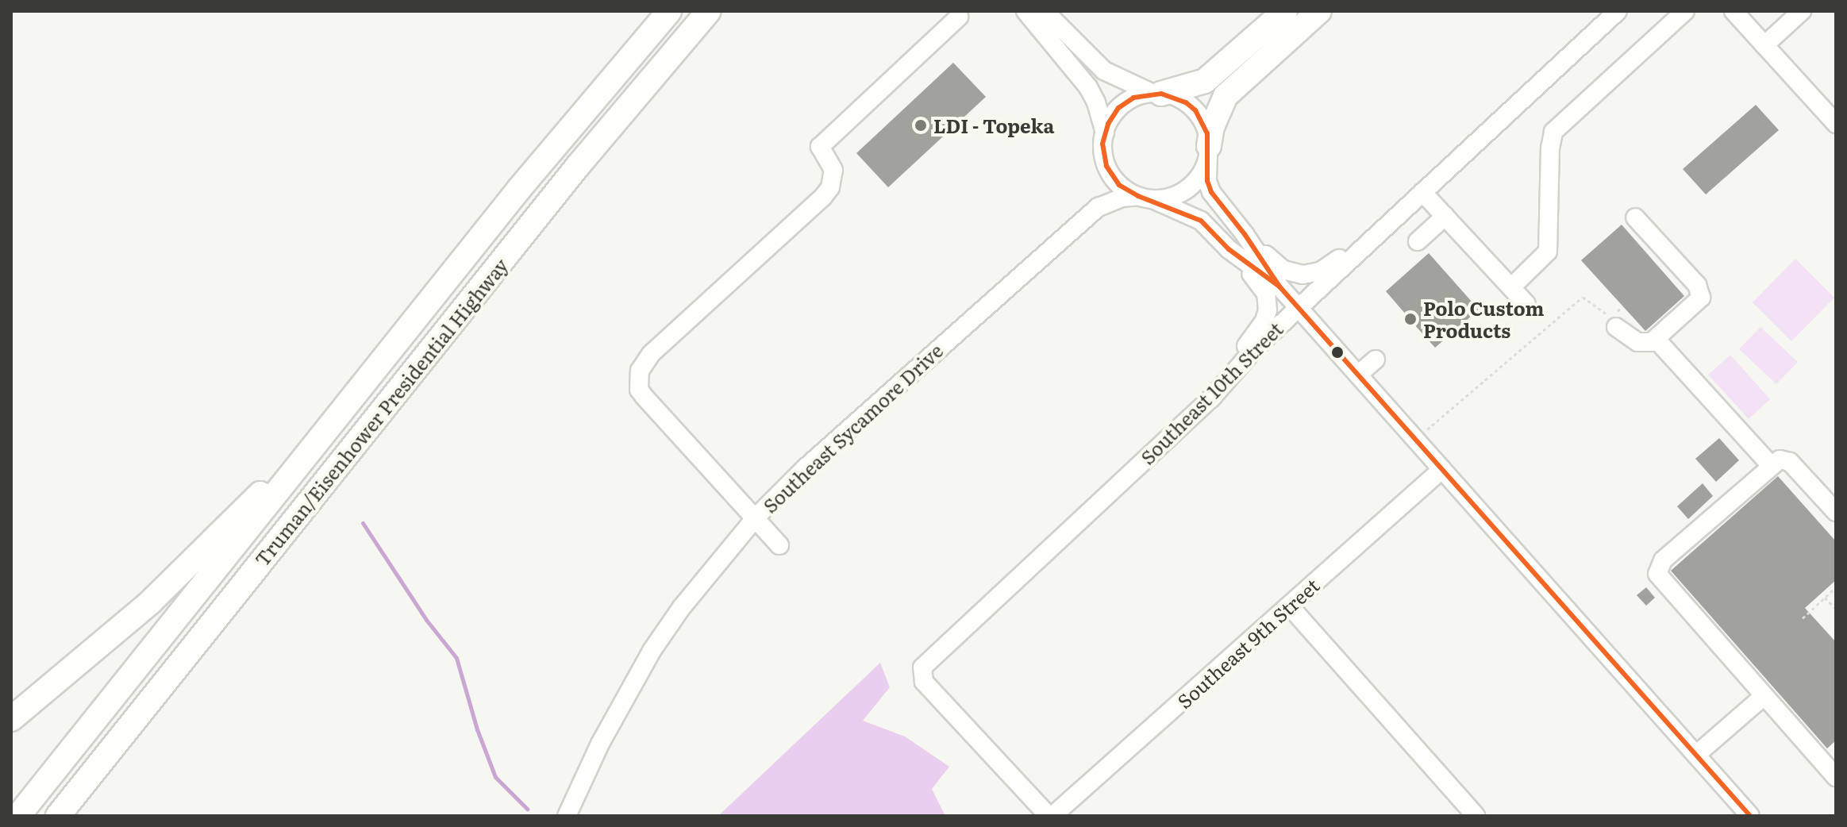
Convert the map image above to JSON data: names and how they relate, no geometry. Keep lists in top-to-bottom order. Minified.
{"streets":{"highway":["Truman/Eisenhower Presidential Highway"],"street":["Southeast 10th Street","Southeast Sycamore Drive","Southeast 9th Street"]},"crossings":[["Southeast 10th Street","Southeast 9th Street"]],"places":["LDI - Topeka","Polo Custom Products"]}
